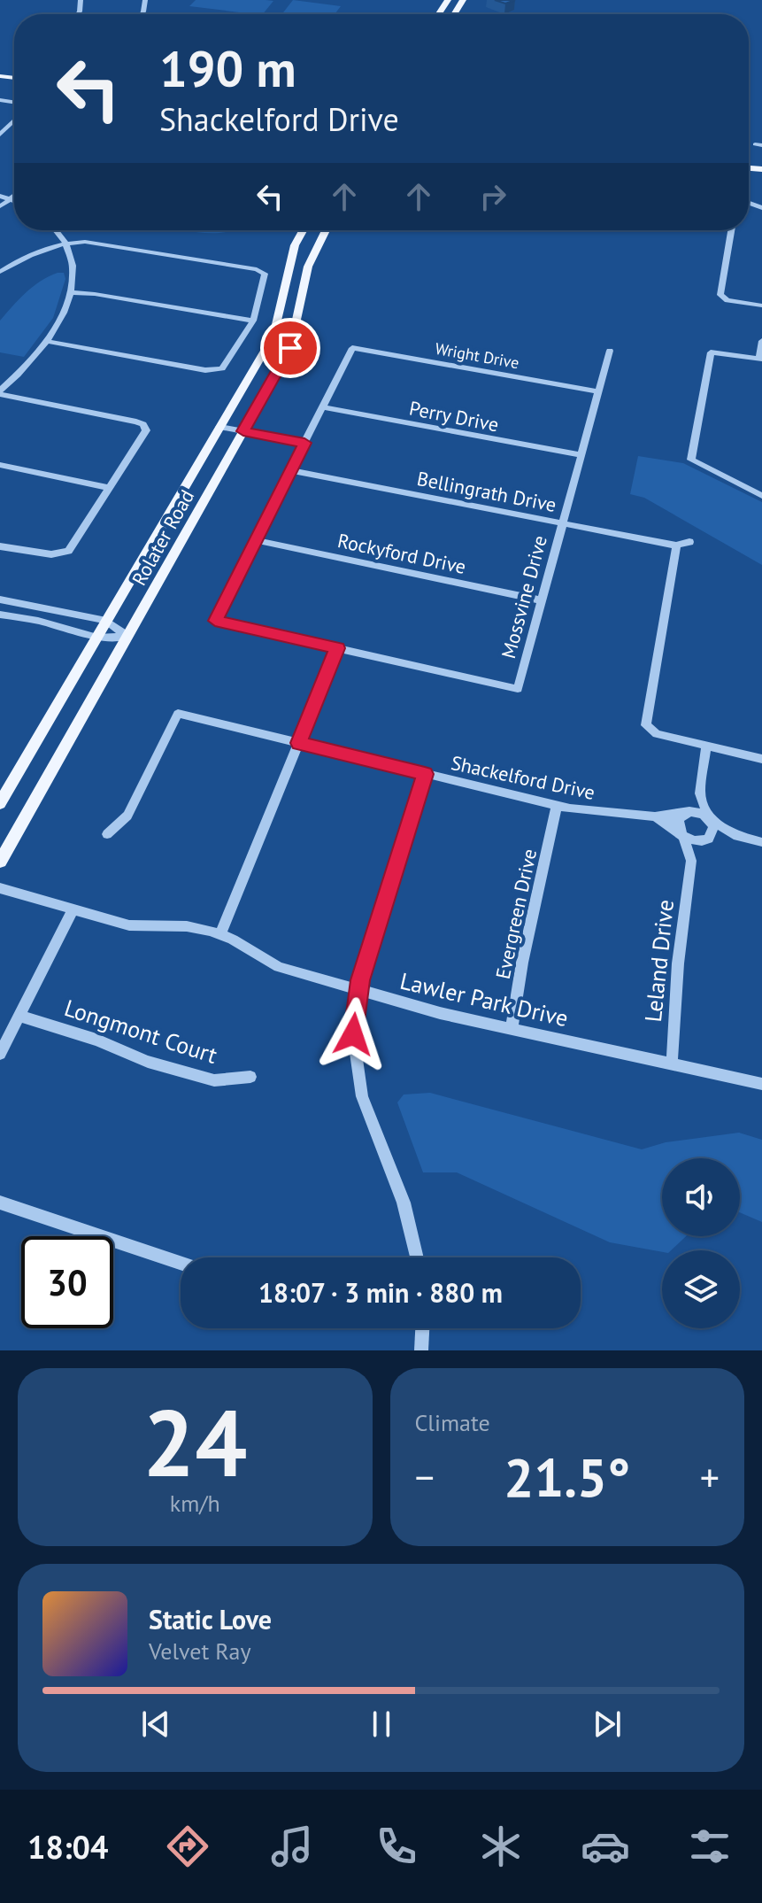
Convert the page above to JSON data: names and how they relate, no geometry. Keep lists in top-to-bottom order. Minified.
{"streets":{"main road":["Rolater Road"],"street":["Wright Drive","Perry Drive","Bellingrath Drive","Rockyford Drive","Mossvine Drive","Shackelford Drive","Evergreen Drive","Leland Drive","Lawler Park Drive","Longmont Court"]},"crossings":[["Wright Drive","Perry Drive"],["Wright Drive","Mossvine Drive"],["Perry Drive","Mossvine Drive"],["Bellingrath Drive","Mossvine Drive"],["Rockyford Drive","Mossvine Drive"],["Shackelford Drive","Evergreen Drive"],["Shackelford Drive","Leland Drive"],["Evergreen Drive","Lawler Park Drive"],["Leland Drive","Lawler Park Drive"]],"page":{"turn":["190 m","Shackelford Drive"],"limit":"30","trip":"18:07 · 3 min · 880 m","tile":[["24","km/h"],"Climate"],"heat":["−","21.5°","+"],"song":["Static Love","Velvet Ray"],"tabs":"18:04"}}
